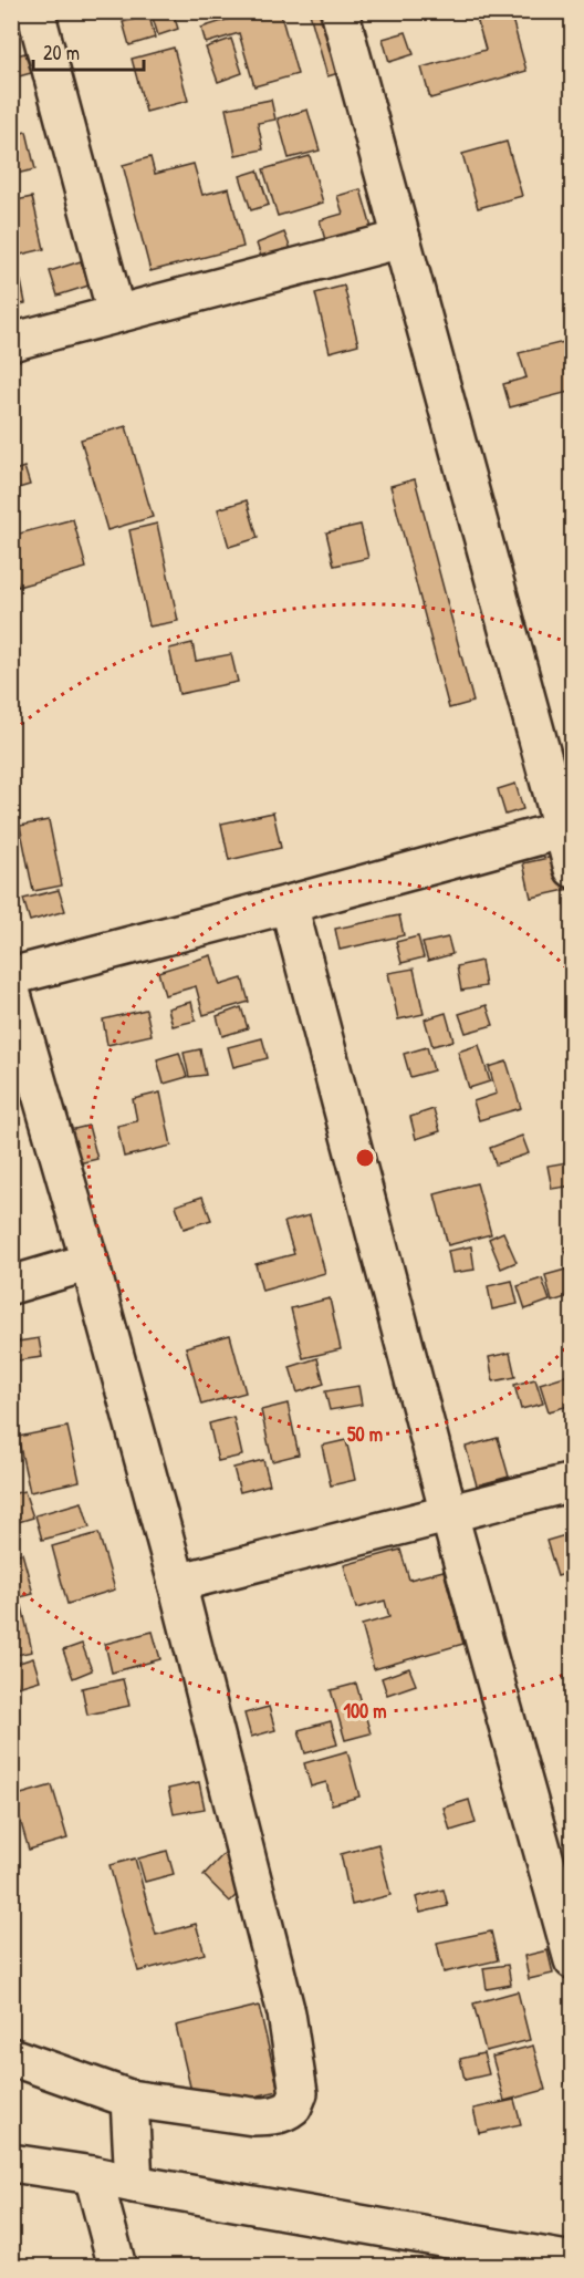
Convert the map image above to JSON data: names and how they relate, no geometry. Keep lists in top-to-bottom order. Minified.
{"scale_bar":"20 m","rings":["50 m","100 m"]}
